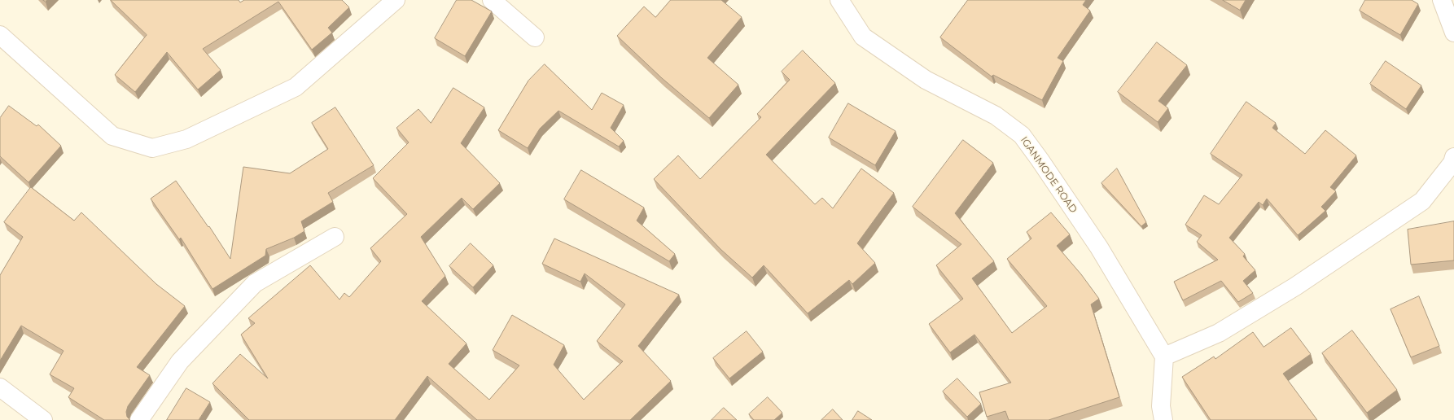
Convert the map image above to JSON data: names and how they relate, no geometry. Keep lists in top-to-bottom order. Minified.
{"streets":{"street":["IGANMODE ROAD"]}}
